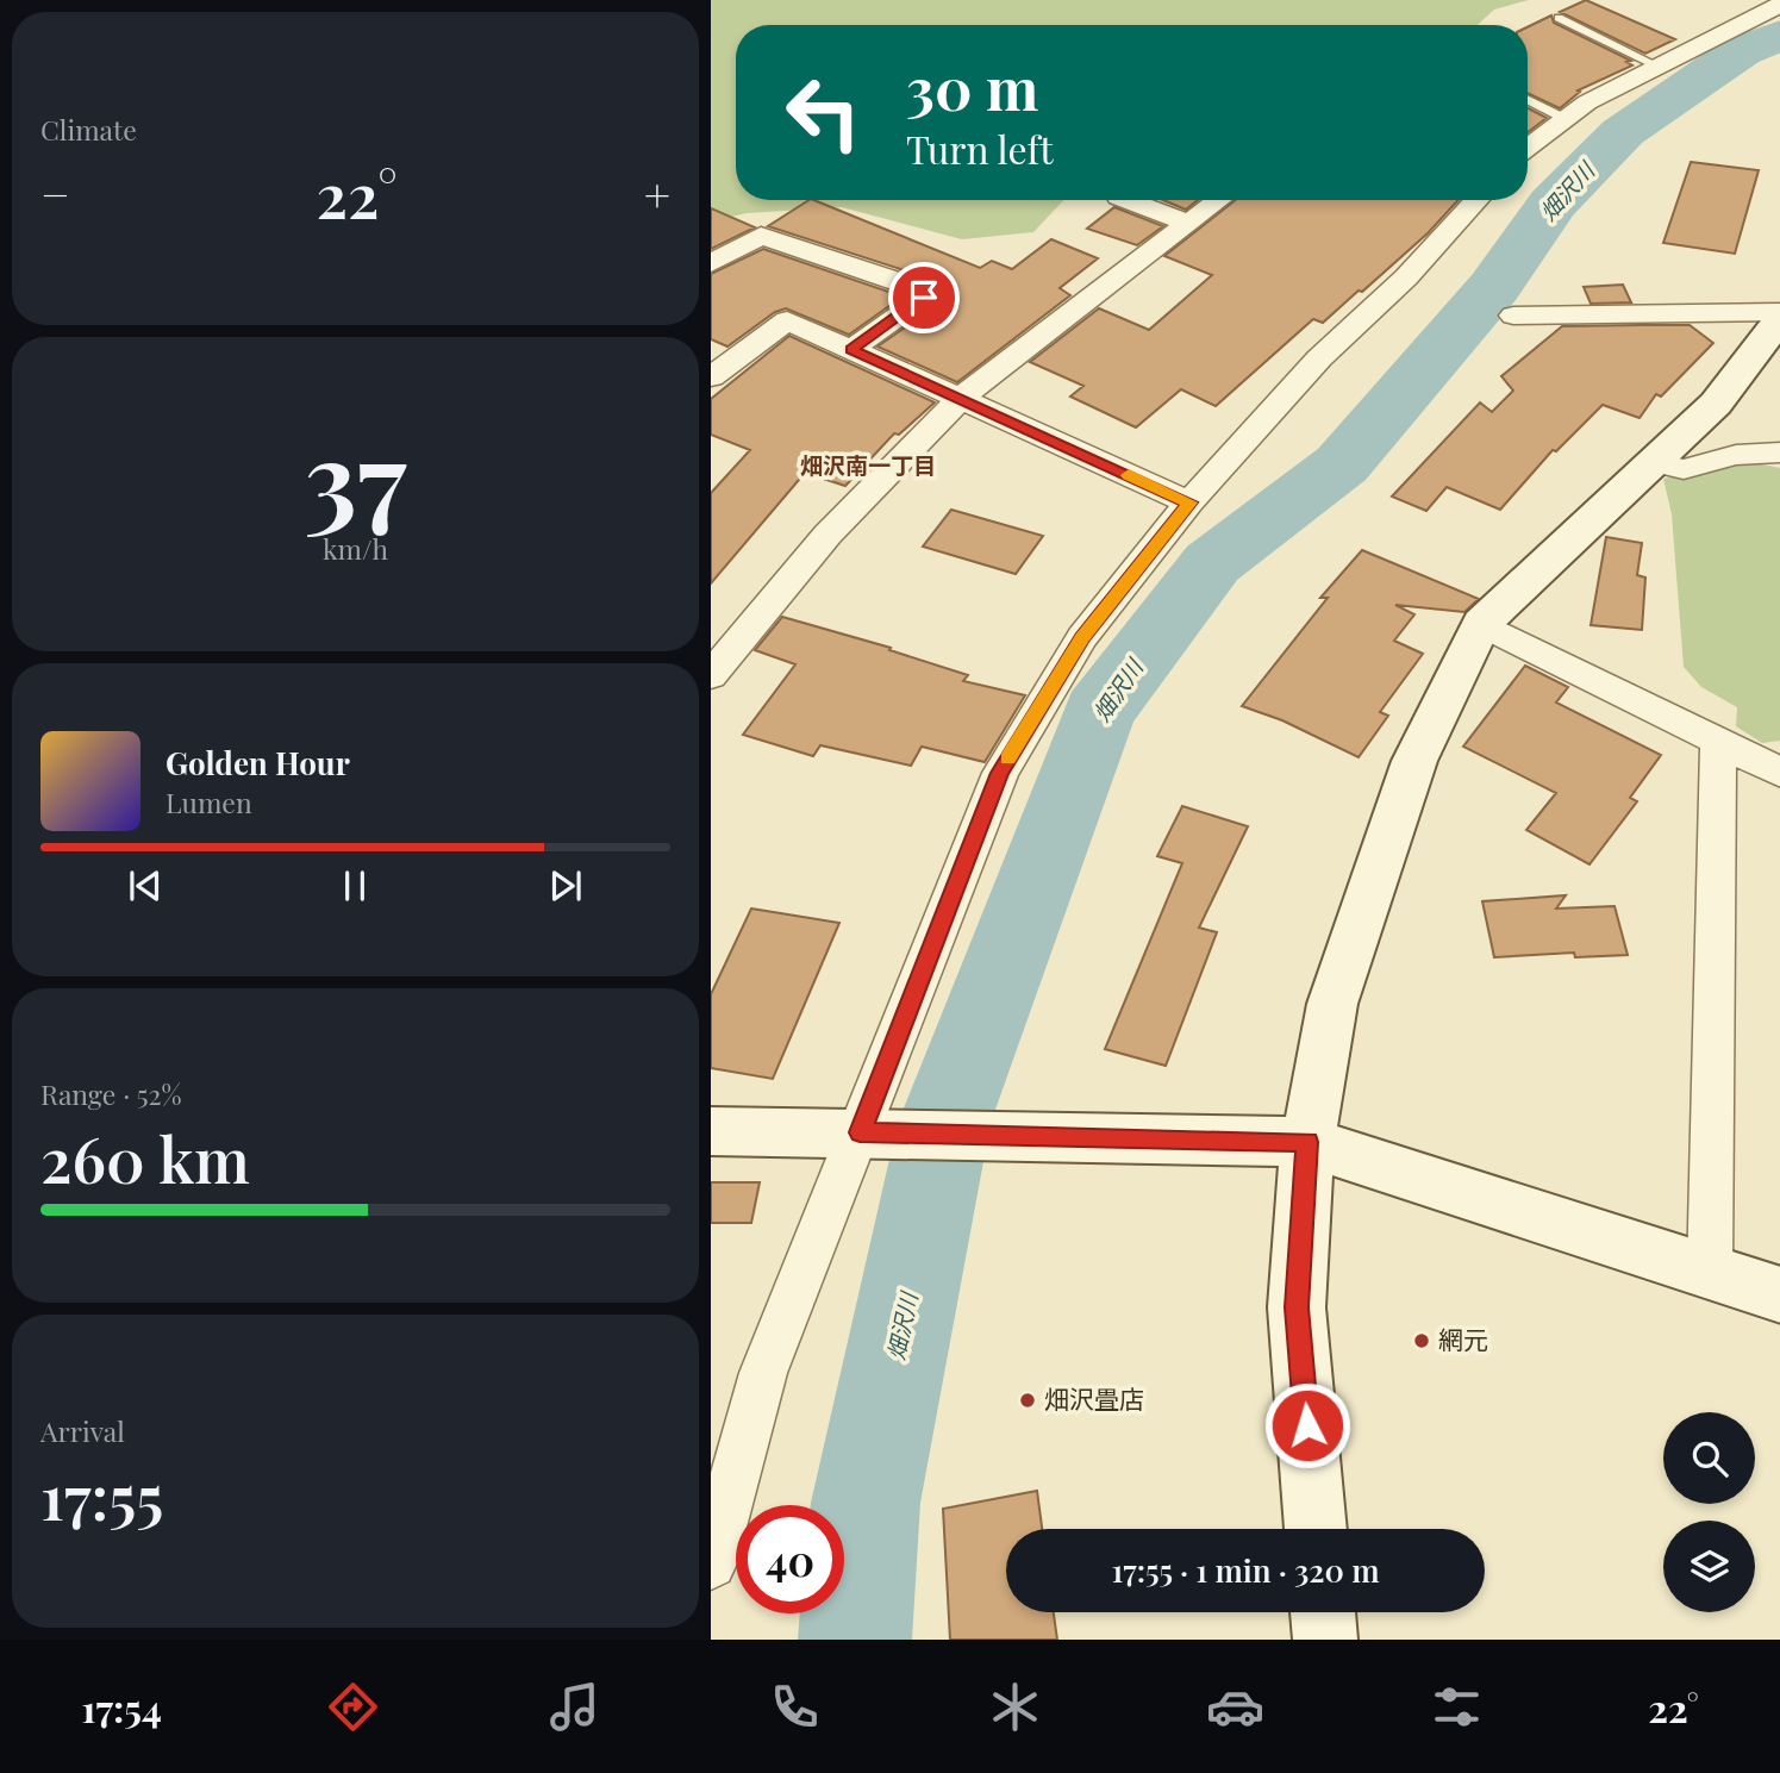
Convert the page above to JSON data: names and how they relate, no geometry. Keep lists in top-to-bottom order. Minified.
{"districts":["畑沢南一丁目"],"water":["畑沢川"],"places":["網元","畑沢畳店"],"page":{"tile":["Climate",["37","km/h"],["Range · 52%","260 km"],["Arrival","17:55"]],"turn":["30 m","Turn left"],"heat":["−","22°","+"],"song":["Golden Hour","Lumen"],"limit":"40","trip":"17:55 · 1 min · 320 m","tabs":["17:54","22°"]}}
